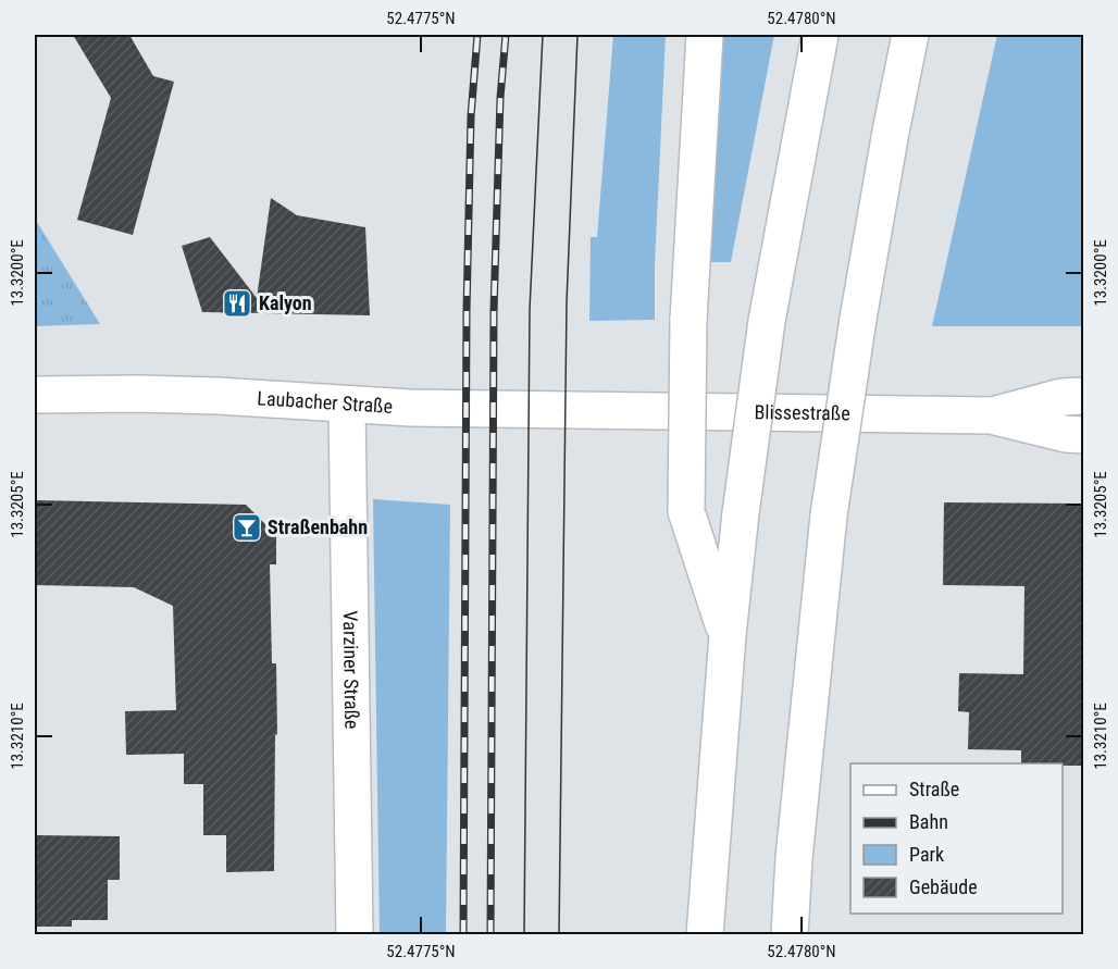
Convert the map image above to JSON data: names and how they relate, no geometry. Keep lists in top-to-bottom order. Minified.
{"streets":{"main road":["Laubacher Straße","Blissestraße","Varziner Straße"]},"crossings":[["Laubacher Straße","Blissestraße"],["Laubacher Straße","Varziner Straße"]],"places":{"restaurant":["Kalyon"],"bar":["Straßenbahn"]},"legend":["Straße","Bahn","Park","Gebäude"],"coordinates":["52.4775°N","52.4780°N","13.3200°E","13.3205°E","13.3210°E"]}
